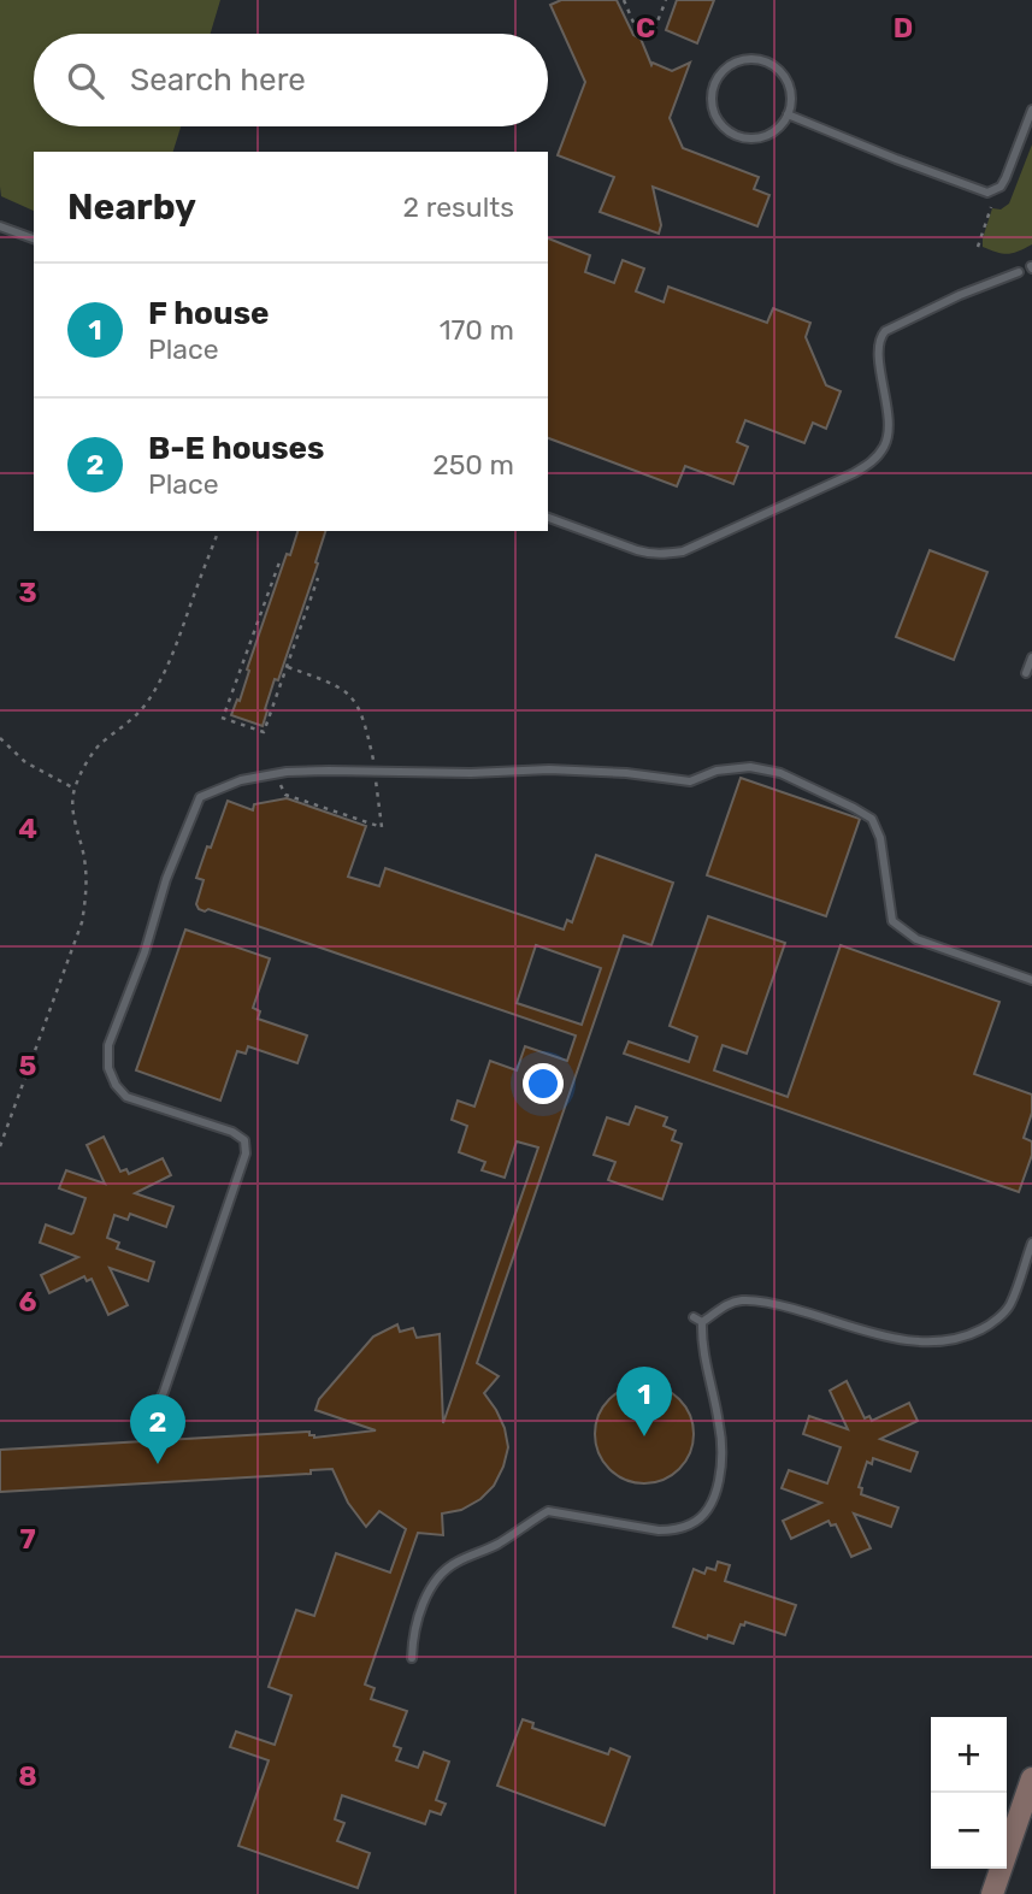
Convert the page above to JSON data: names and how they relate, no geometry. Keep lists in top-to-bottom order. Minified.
{"page":{"search":"Search here","heading":["Nearby","2 results"],"list":[{"mark":"1","name":"F house","note":"Place","value":"170 m"},{"mark":"2","name":"B-E houses","note":"Place","value":"250 m"}],"pins":["1","2"],"map_buttons":["+","−"]},"grid":{"columns":["C","D"],"rows":["3","4","5","6","7","8"]}}
